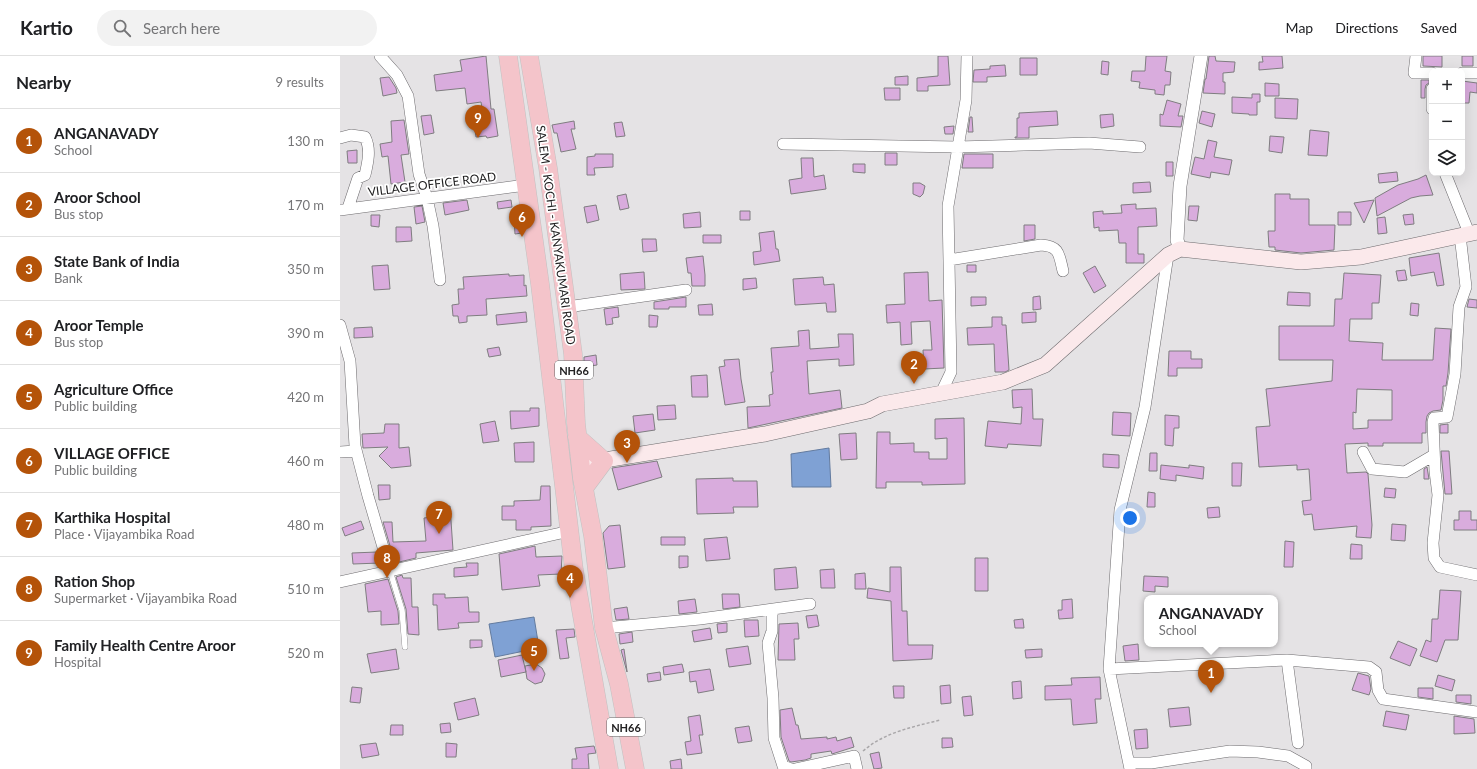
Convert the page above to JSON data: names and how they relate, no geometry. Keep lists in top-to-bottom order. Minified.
{"streets":{"highway":["SALEM - KOCHI - KANYAKUMARI ROAD","NH66"],"street":["VILLAGE OFFICE ROAD"]},"crossings":[["VILLAGE OFFICE ROAD","SALEM - KOCHI - KANYAKUMARI ROAD"]],"page":{"header":"Kartio","search":"Search here","nav":["Map","Directions","Saved"],"heading":["Nearby","9 results"],"map_buttons":["+","−"],"pins":["9","6","2","3","7","8","4","5","1"],"list":[{"mark":"1","name":"ANGANAVADY","note":"School","value":"130 m"},{"mark":"2","name":"Aroor School","note":"Bus stop","value":"170 m"},{"mark":"3","name":"State Bank of India","note":"Bank","value":"350 m"},{"mark":"4","name":"Aroor Temple","note":"Bus stop","value":"390 m"},{"mark":"5","name":"Agriculture Office","note":"Public building","value":"420 m"},{"mark":"6","name":"VILLAGE OFFICE","note":"Public building","value":"460 m"},{"mark":"7","name":"Karthika Hospital","note":"Place · Vijayambika Road","value":"480 m"},{"mark":"8","name":"Ration Shop","note":"Supermarket · Vijayambika Road","value":"510 m"},{"mark":"9","name":"Family Health Centre Aroor","note":"Hospital","value":"520 m"}],"popup":["ANGANAVADY","School"]}}
